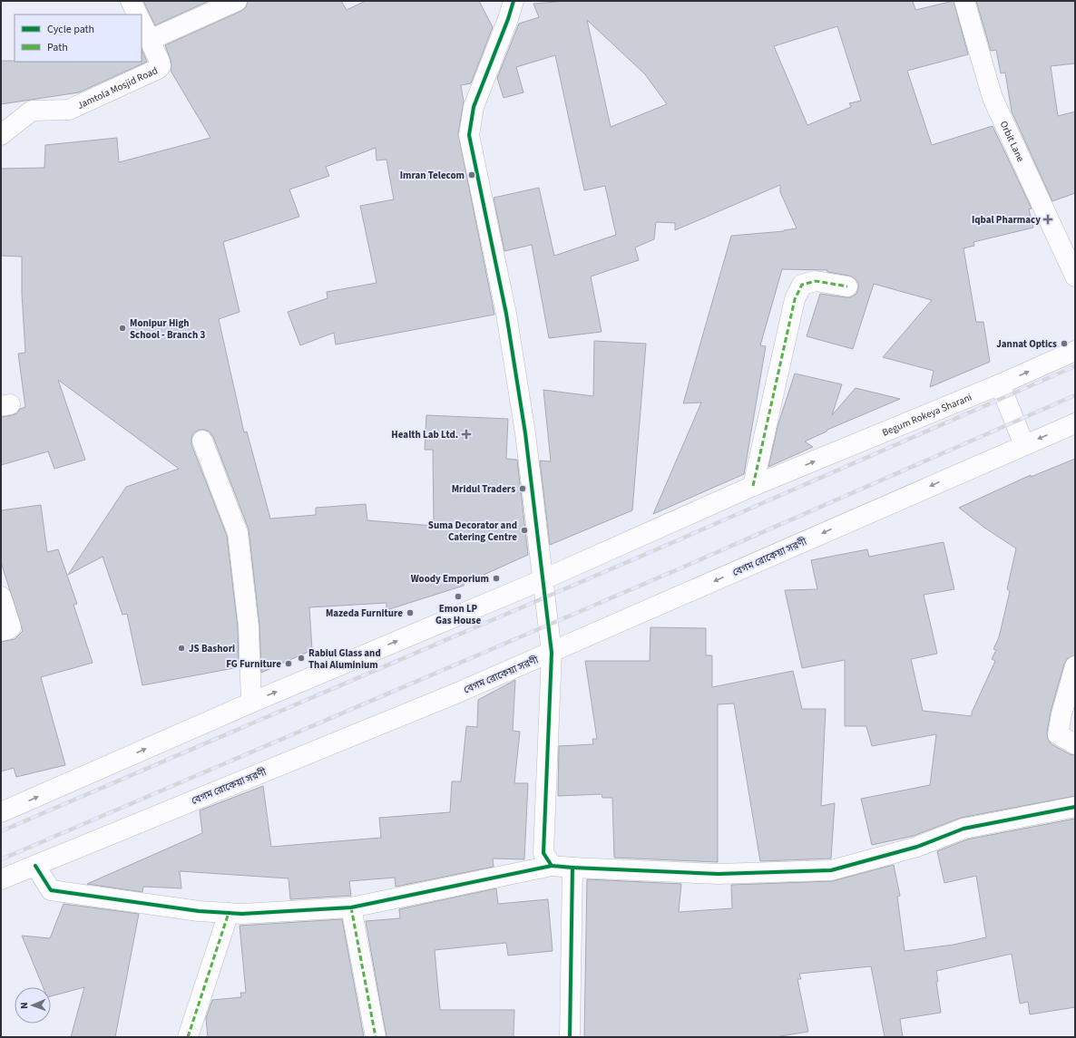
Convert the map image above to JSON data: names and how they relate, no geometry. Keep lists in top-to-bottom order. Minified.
{"streets":{"street":["Jamtola Mosjid Road","Orbit Lane","Begum Rokeya Sharani","বেগম রোকেয়া সরণী"]},"one_way":["Begum Rokeya Sharani"],"places":{"other":["Imran Telecom","Monipur High School - Branch 3","Jannat Optics","Mridul Traders","Suma Decorator and Catering Centre","Woody Emporium","Emon LP Gas House","Mazeda Furniture","JS Bashori","Rabiul Glass and Thai Aluminium","FG Furniture"],"health":["Iqbal Pharmacy","Health Lab Ltd."]},"legend":["Cycle path","Path"],"north":"left"}
